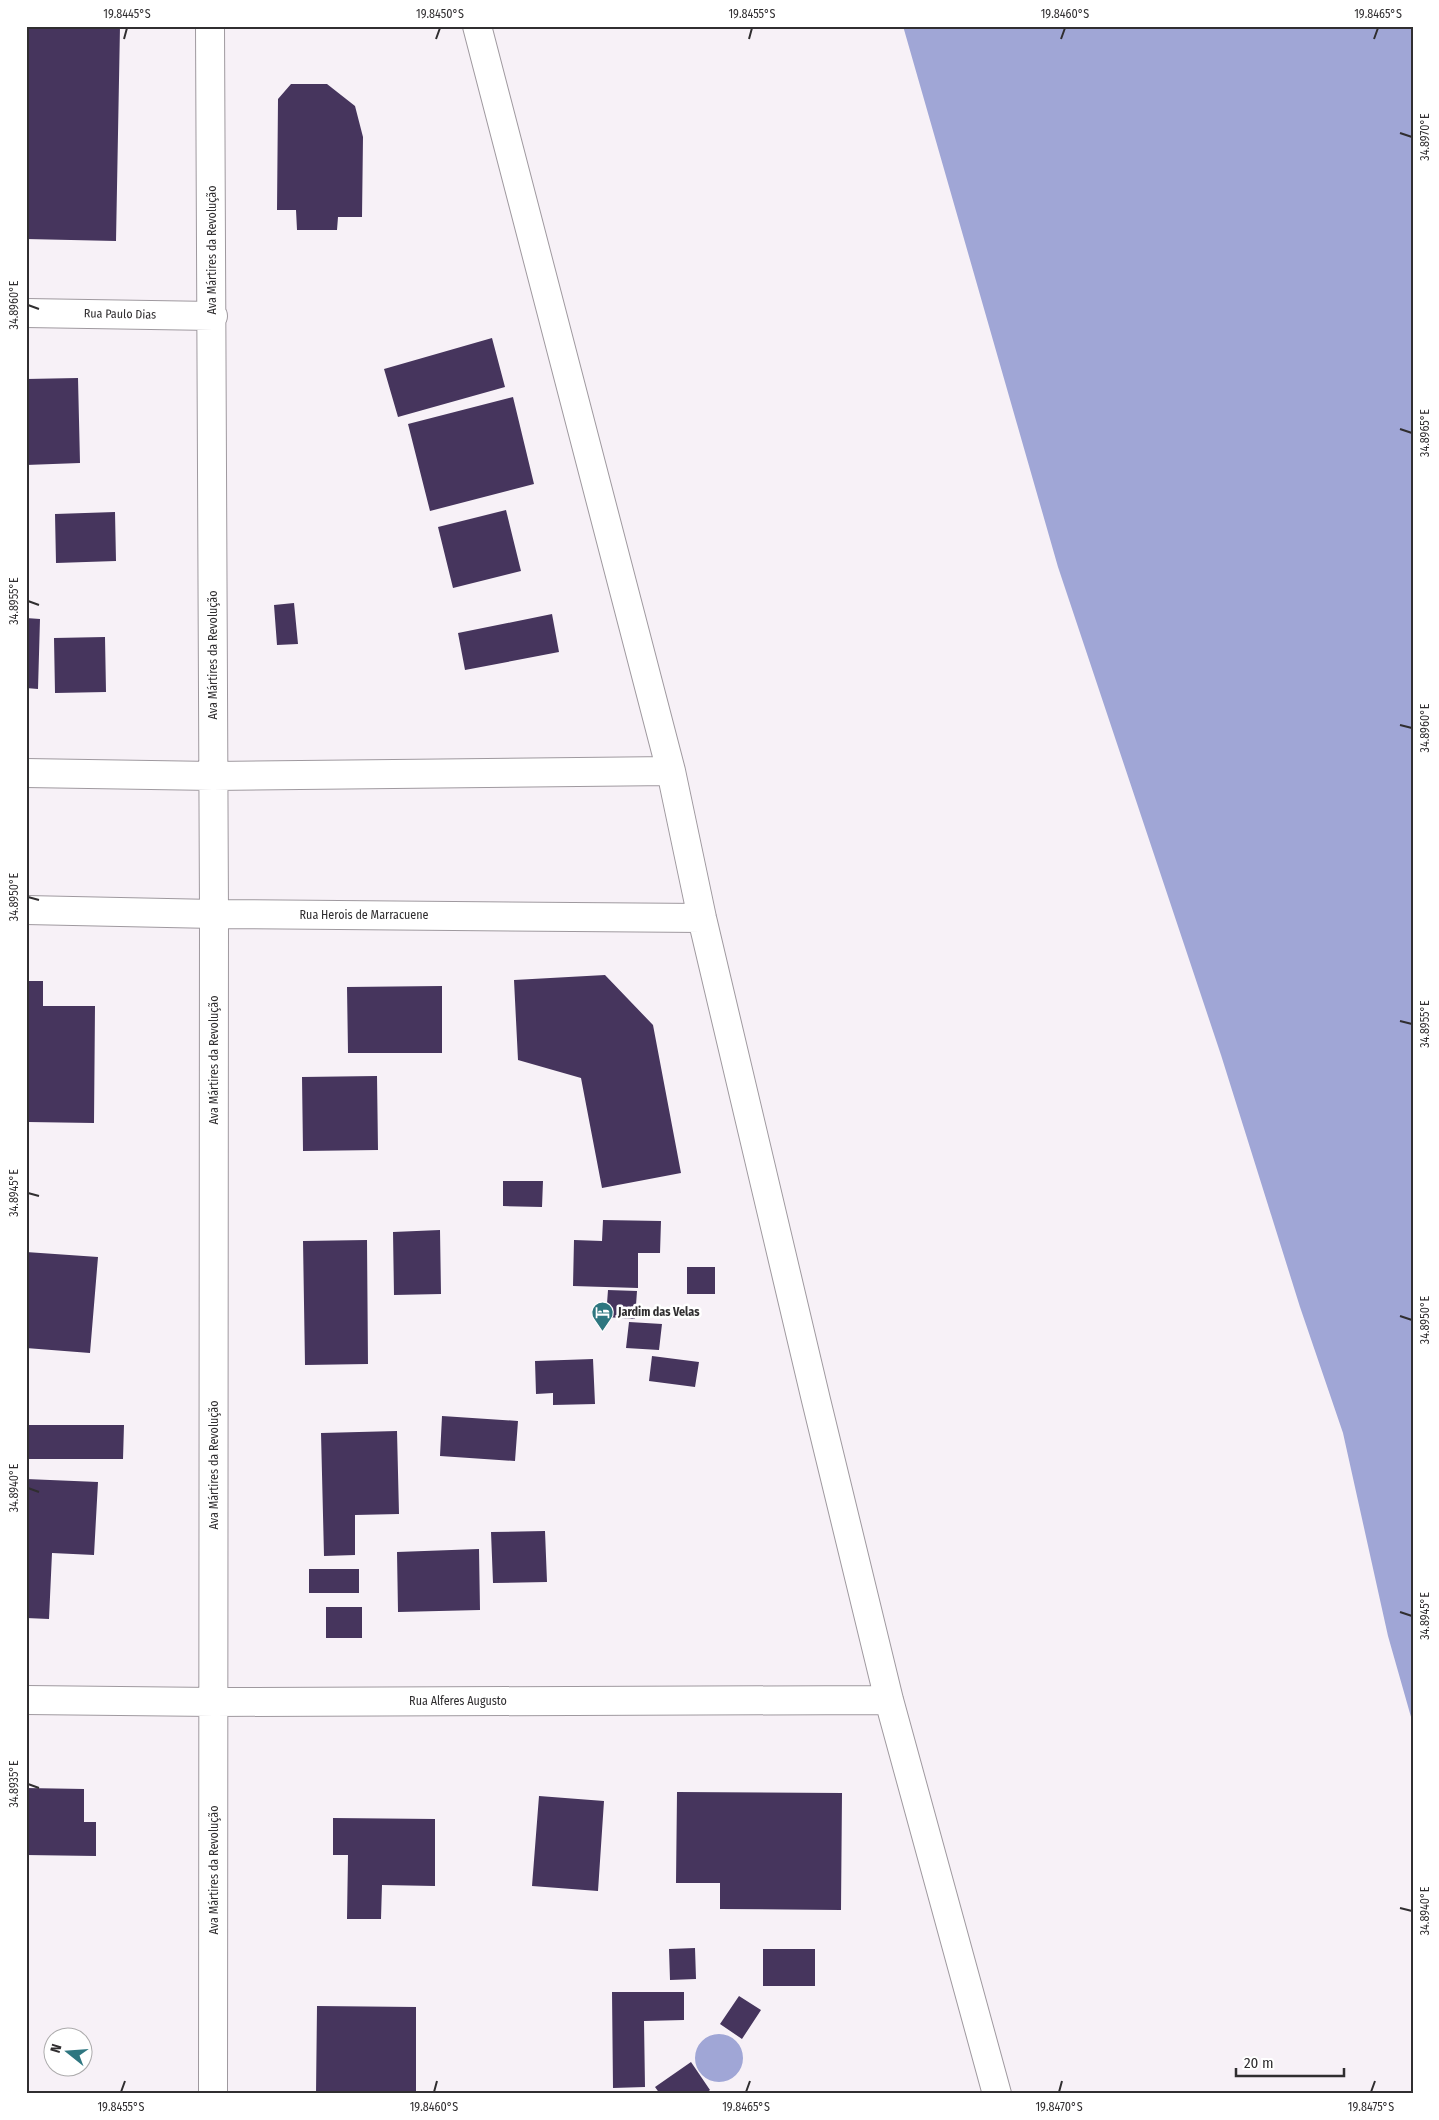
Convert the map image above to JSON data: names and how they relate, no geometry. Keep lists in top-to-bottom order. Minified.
{"streets":{"street":["Ava Mártires da Revolução","Rua Paulo Dias","Rua Herois de Marracuene","Rua Alferes Augusto"]},"crossings":[["Ava Mártires da Revolução","Rua Paulo Dias"],["Ava Mártires da Revolução","Rua Herois de Marracuene"],["Ava Mártires da Revolução","Rua Alferes Augusto"]],"places":{"hotel":["Jardim das Velas"]},"scale_bar":"20 m","north":"left","coordinates":["19.8445°S","19.8450°S","19.8455°S","19.8460°S","19.8465°S","34.8970°E","34.8960°E","34.8965°E","34.8955°E","34.8950°E","34.8945°E","34.8940°E","34.8935°E","19.8470°S","19.8475°S"]}
